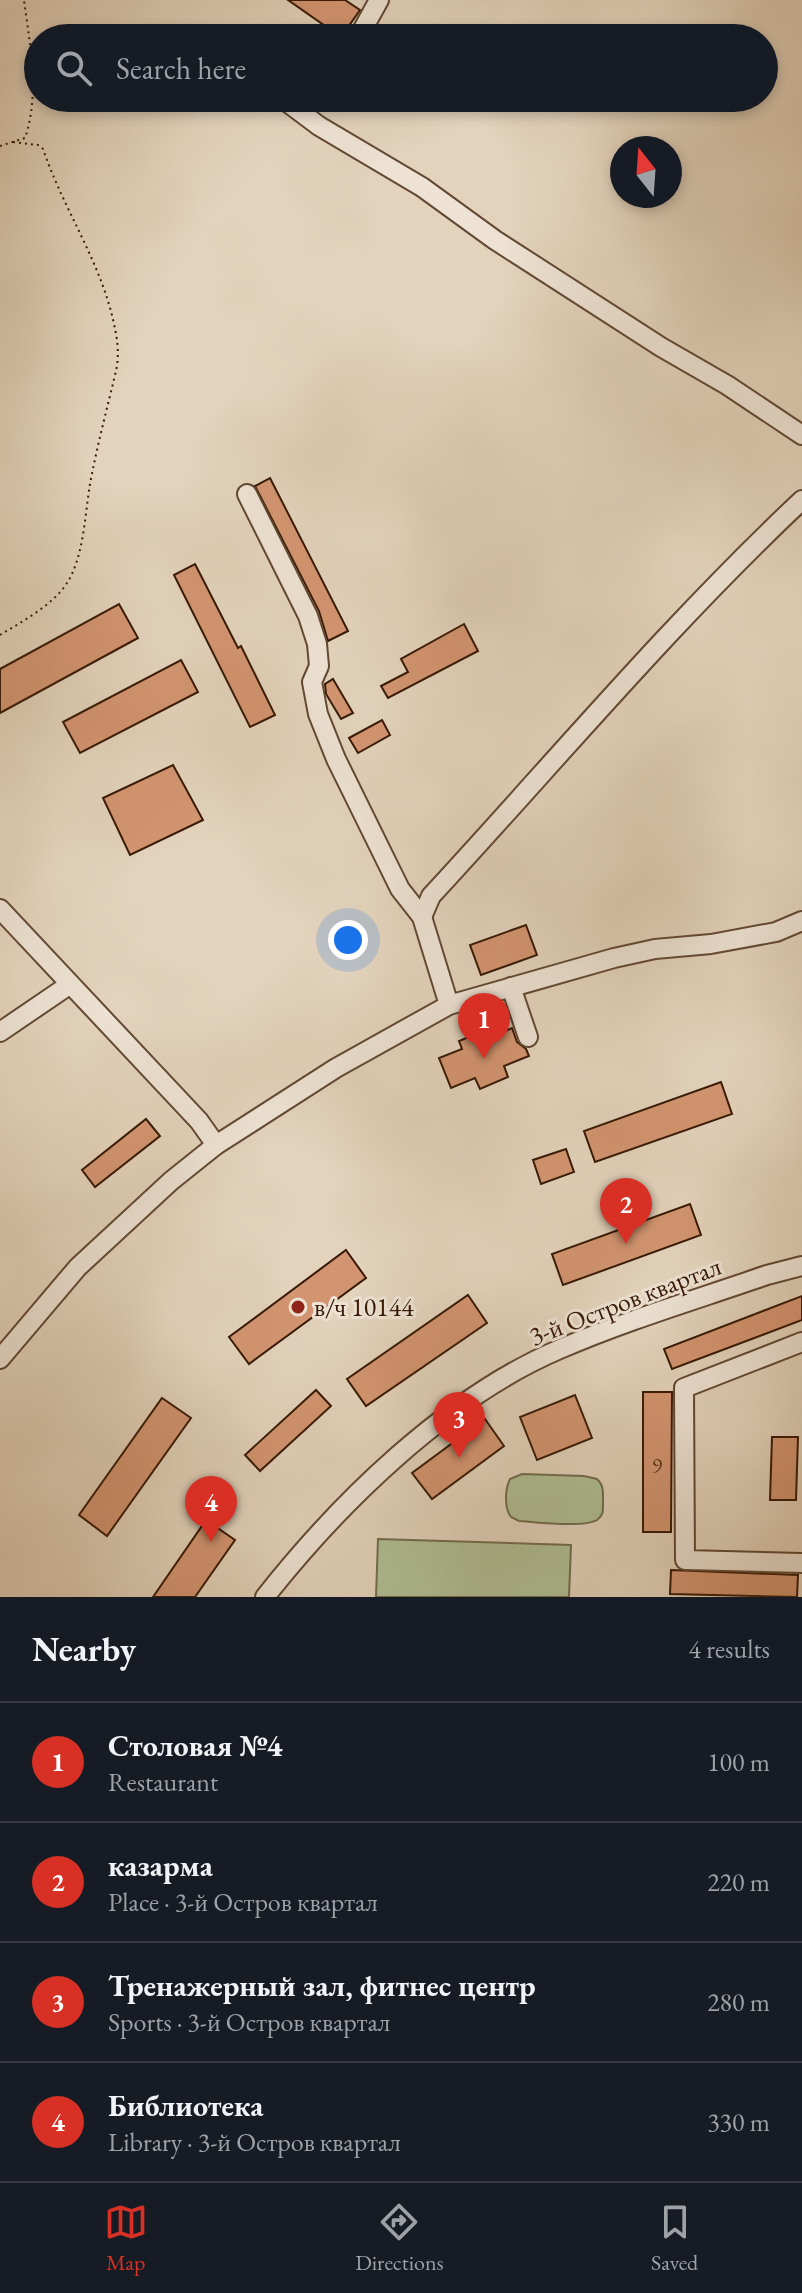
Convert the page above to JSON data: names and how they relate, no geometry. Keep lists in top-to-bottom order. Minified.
{"streets":{"street":["3-й Остров квартал"]},"places":["в/ч 10144"],"house_numbers":["9"],"north":"top","page":{"search":"Search here","pins":["1","2","3","4"],"heading":["Nearby","4 results"],"list":[{"mark":"1","name":"Столовая №4","note":"Restaurant","value":"100 m"},{"mark":"2","name":"казарма","note":"Place · 3-й Остров квартал","value":"220 m"},{"mark":"3","name":"Тренажерный зал, фитнес центр","note":"Sports · 3-й Остров квартал","value":"280 m"},{"mark":"4","name":"Библиотека","note":"Library · 3-й Остров квартал","value":"330 m"}],"nav":["Map","Directions","Saved"]}}
